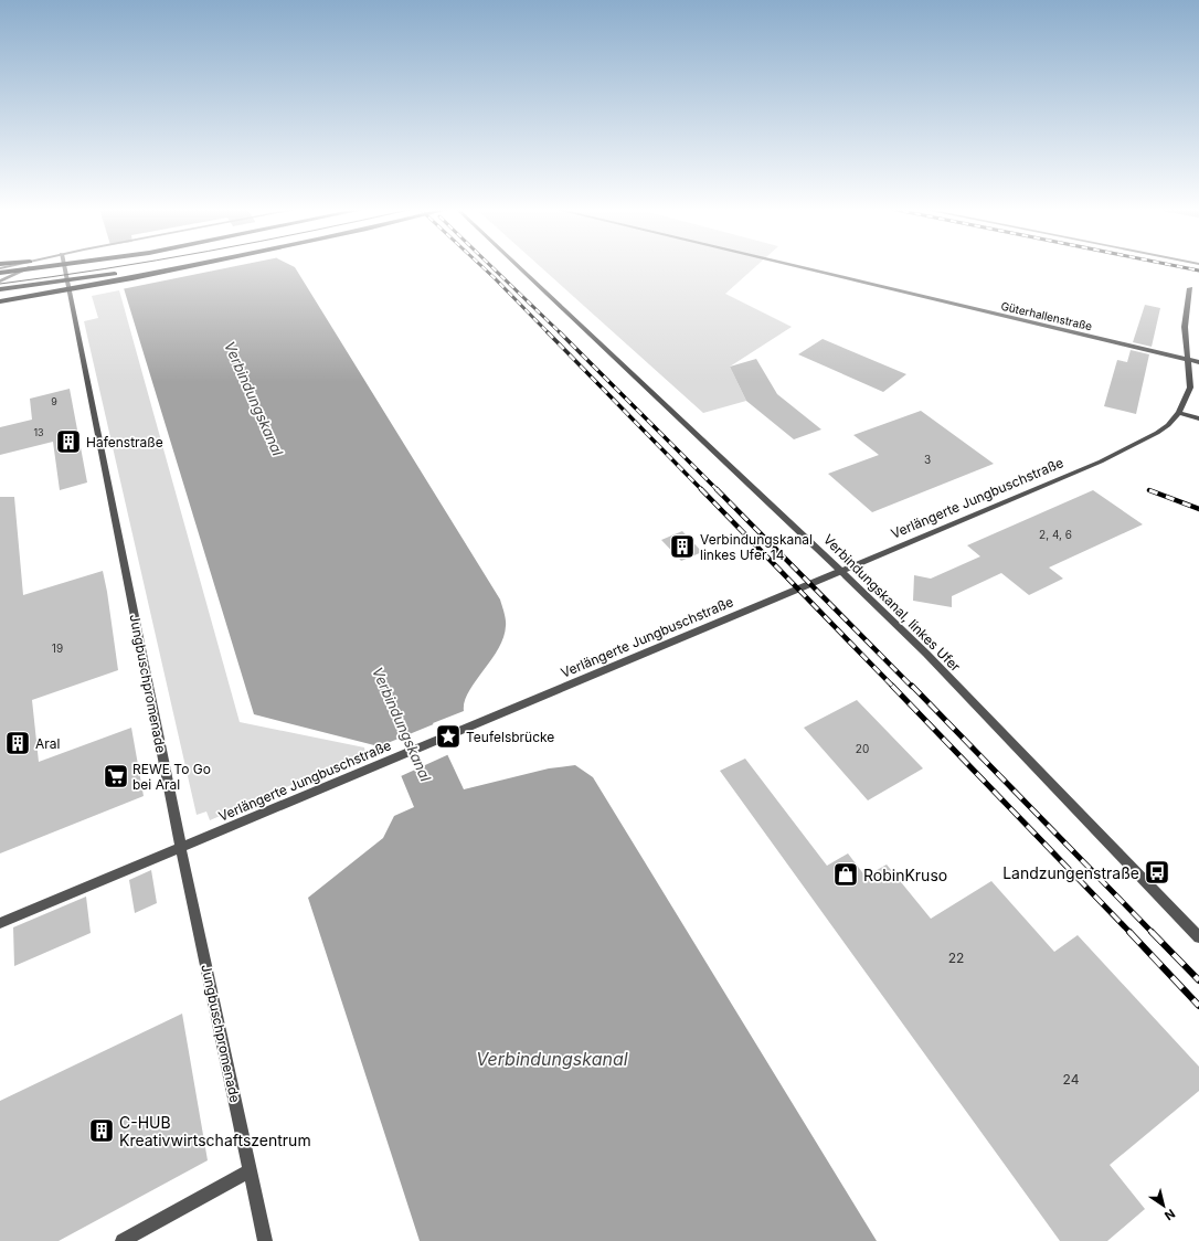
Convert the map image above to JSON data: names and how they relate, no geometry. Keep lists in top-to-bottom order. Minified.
{"streets":{"street":["Güterhallenstraße","Verlängerte Jungbuschstraße","Verbindungskanal, linkes Ufer","Jungbuschpromenade"]},"crossings":[["Güterhallenstraße","Verlängerte Jungbuschstraße"],["Verlängerte Jungbuschstraße","Verbindungskanal, linkes Ufer"],["Verlängerte Jungbuschstraße","Jungbuschpromenade"]],"water":["Verbindungskanal"],"places":{"building":["Hafenstraße","Verbindungskanal linkes Ufer 14","Aral","C-HUB Kreativwirtschaftszentrum"],"place":["Teufelsbrücke"],"supermarket":["REWE To Go bei Aral"],"bus stop":["Landzungenstraße"],"shop":["RobinKruso"]},"house_numbers":["9","13","3","2, 4, 6","19","20","22","24"],"north":"bottom right"}
